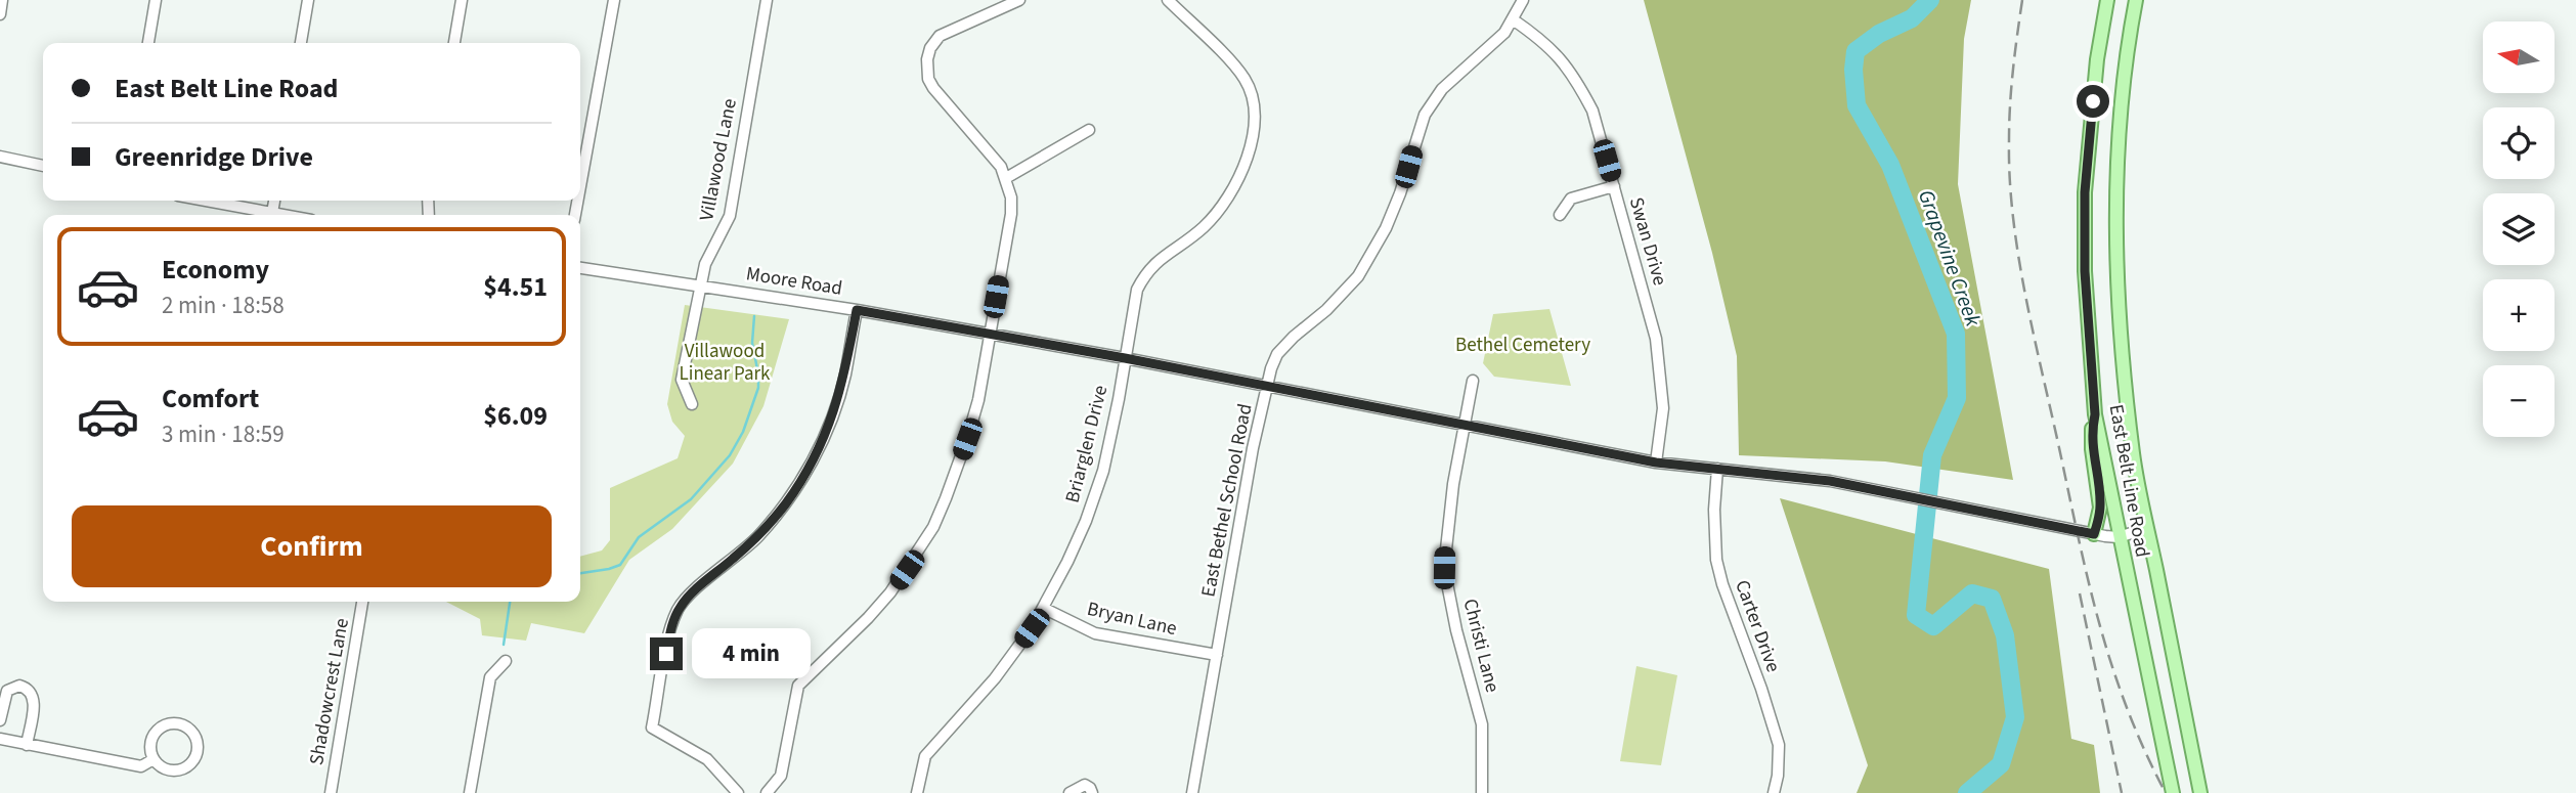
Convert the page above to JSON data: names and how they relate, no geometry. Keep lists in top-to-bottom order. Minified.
{"streets":{"main road":["East Belt Line Road"],"street":["Villawood Lane","Swan Drive","Moore Road","Briarglen Drive","East Bethel School Road","Bryan Lane","Carter Drive","Christi Lane","Shadowcrest Lane"]},"crossings":[["Villawood Lane","Moore Road"],["Swan Drive","Moore Road"],["Swan Drive","East Bethel School Road"],["Moore Road","Briarglen Drive"],["Moore Road","East Belt Line Road"],["Moore Road","East Bethel School Road"],["Moore Road","Carter Drive"],["Moore Road","Christi Lane"],["Briarglen Drive","Bryan Lane"],["East Bethel School Road","Bryan Lane"]],"water":["Grapevine Creek"],"parks":["Bethel Cemetery","Villawood Linear Park"],"north":"left","page":{"map_buttons":["+","−"],"banner":["East Belt Line Road","Greenridge Drive"],"list":[{"name":"Economy","note":"2 min · 18:58","value":"$4.51"},{"name":"Comfort","note":"3 min · 18:59","value":"$6.09"}],"buttons":"Confirm","bubble":"4 min"}}
